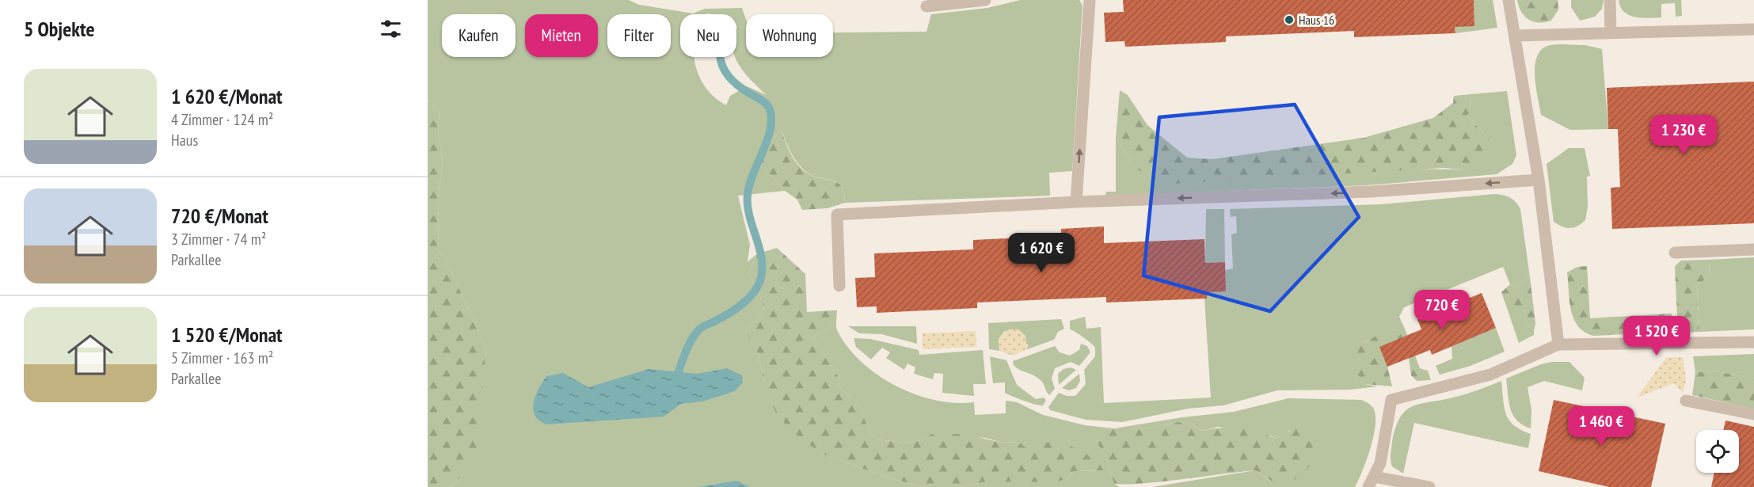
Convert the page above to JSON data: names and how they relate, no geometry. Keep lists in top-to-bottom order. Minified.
{"places":["Haus 16"],"page":{"heading":"5 Objekte","chip":["Kaufen","Mieten","Filter","Neu","Wohnung"],"list":[{"name":"1 620 €/Monat","note":"4 Zimmer · 124 m² · Haus"},{"name":"720 €/Monat","note":"3 Zimmer · 74 m² · Parkallee"},{"name":"1 520 €/Monat","note":"5 Zimmer · 163 m² · Parkallee"}],"price":["1 230 €","1 620 €","720 €","1 520 €","1 460 €"]}}
